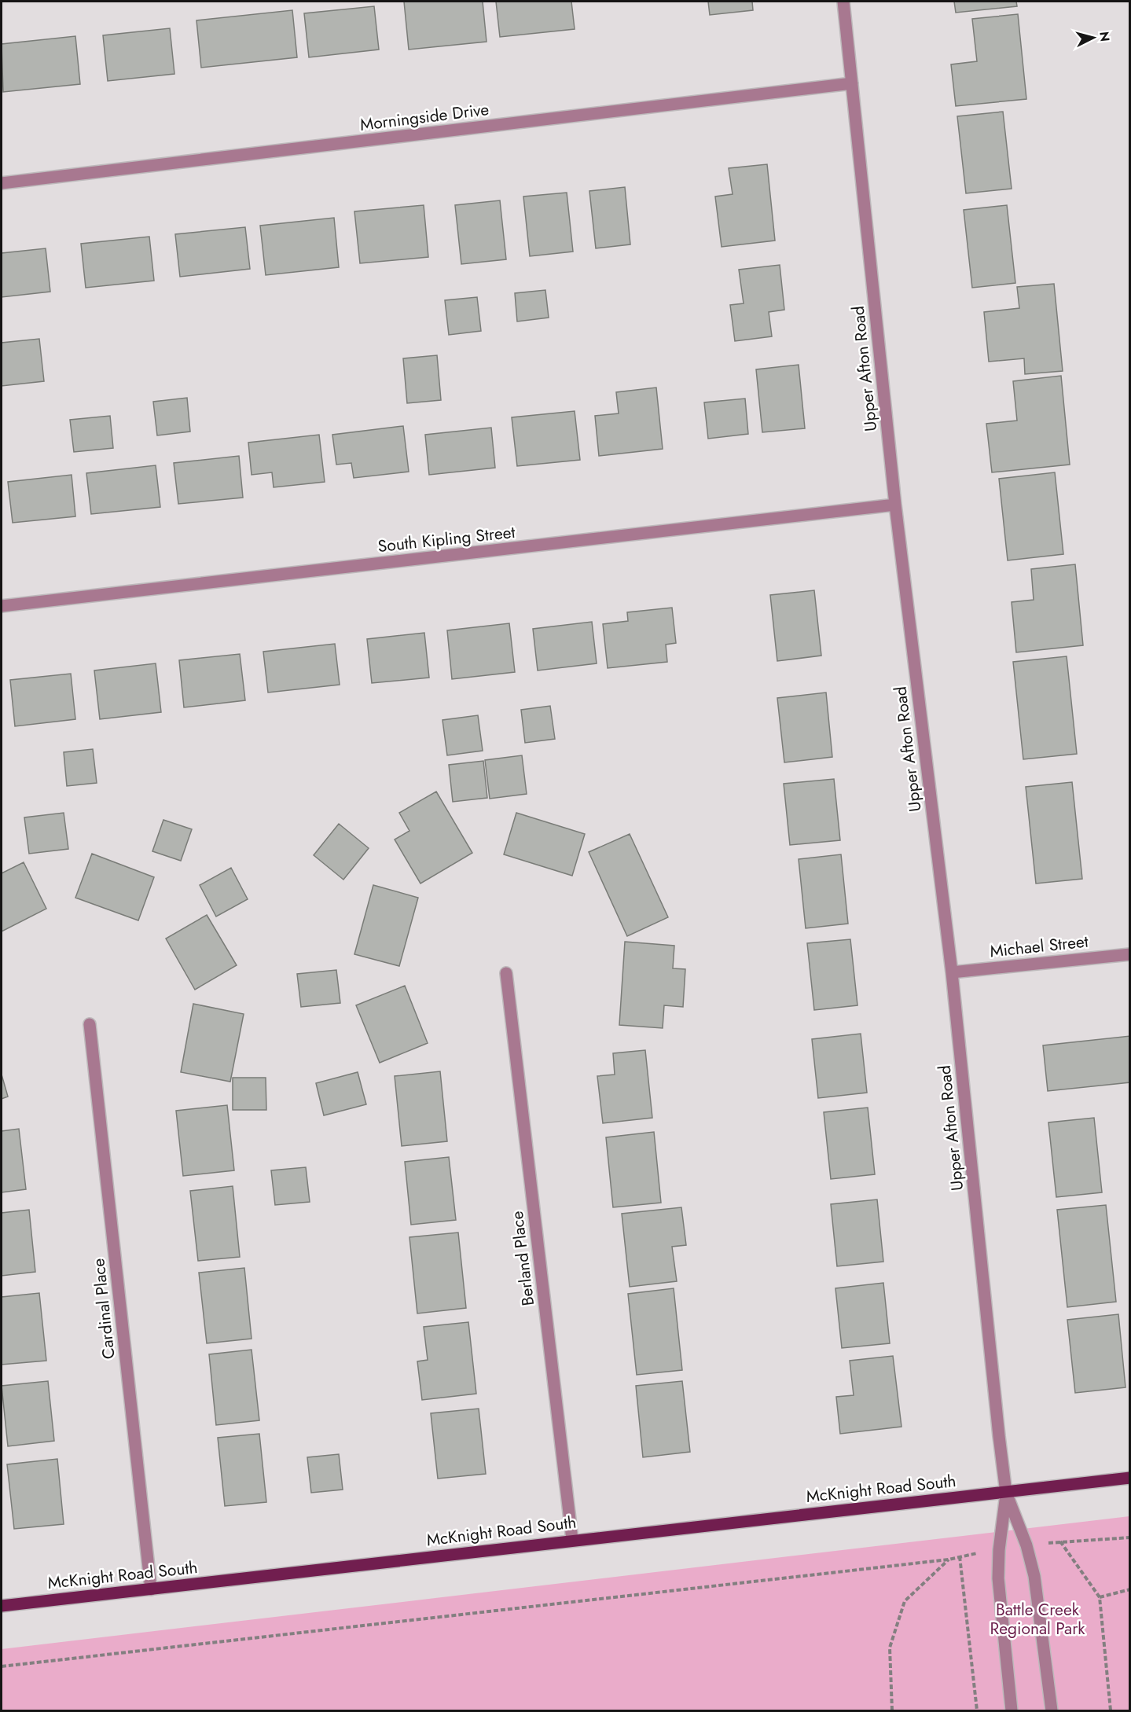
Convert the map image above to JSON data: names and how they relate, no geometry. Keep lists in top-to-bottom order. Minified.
{"streets":{"main road":["McKnight Road South"],"street":["Morningside Drive","Upper Afton Road","South Kipling Street","Michael Street","Berland Place","Cardinal Place"]},"crossings":[["Morningside Drive","Upper Afton Road"],["Upper Afton Road","South Kipling Street"],["Upper Afton Road","Michael Street"],["Upper Afton Road","McKnight Road South"],["Berland Place","McKnight Road South"],["Cardinal Place","McKnight Road South"]],"parks":["Battle Creek Regional Park"],"north":"right"}
